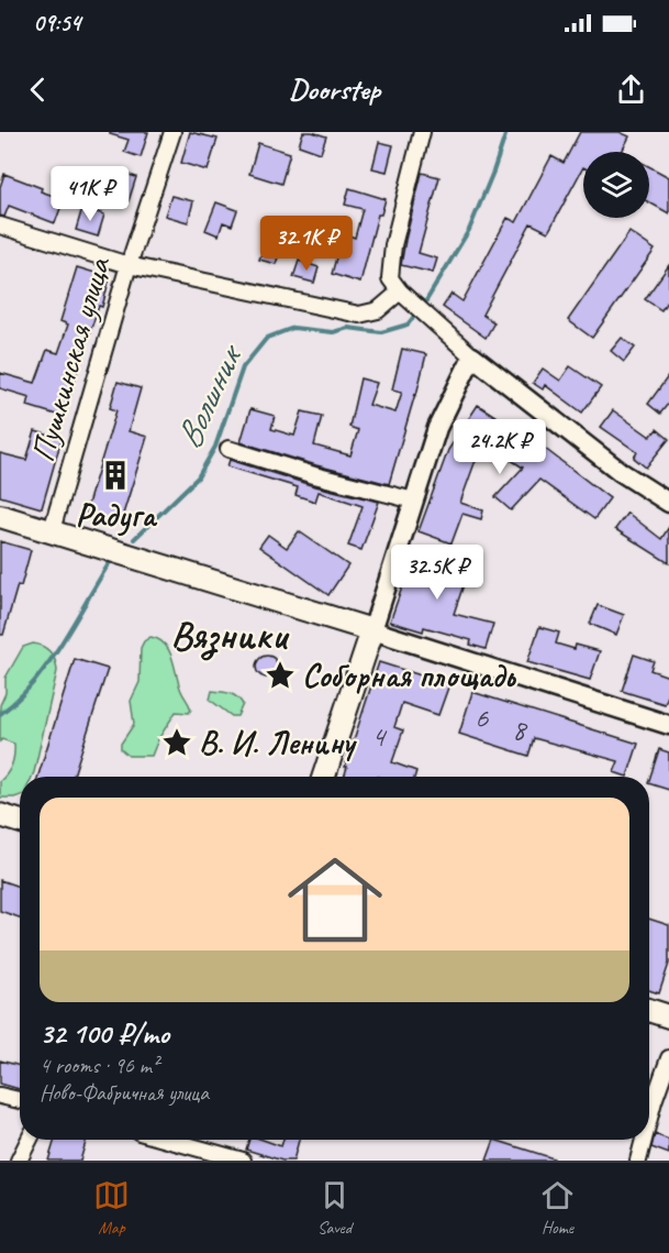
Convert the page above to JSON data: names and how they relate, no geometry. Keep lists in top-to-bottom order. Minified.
{"streets":{"street":["Пушкинская улица"]},"districts":["Вязники"],"water":["Волшник"],"places":{"building":["Радуга"],"place":["Соборная площадь","В. И. Ленину"]},"house_numbers":["6","8","4"],"page":{"status":"09:54","header":"Doorstep","price":["41K ₽","32.1K ₽","24.2K ₽","32.5K ₽"],"list":[{"name":"32 100 ₽/mo","note":"4 rooms · 96 m² · Ново-Фабричная улица"}],"tabs":["Map","Saved","Home"]}}
